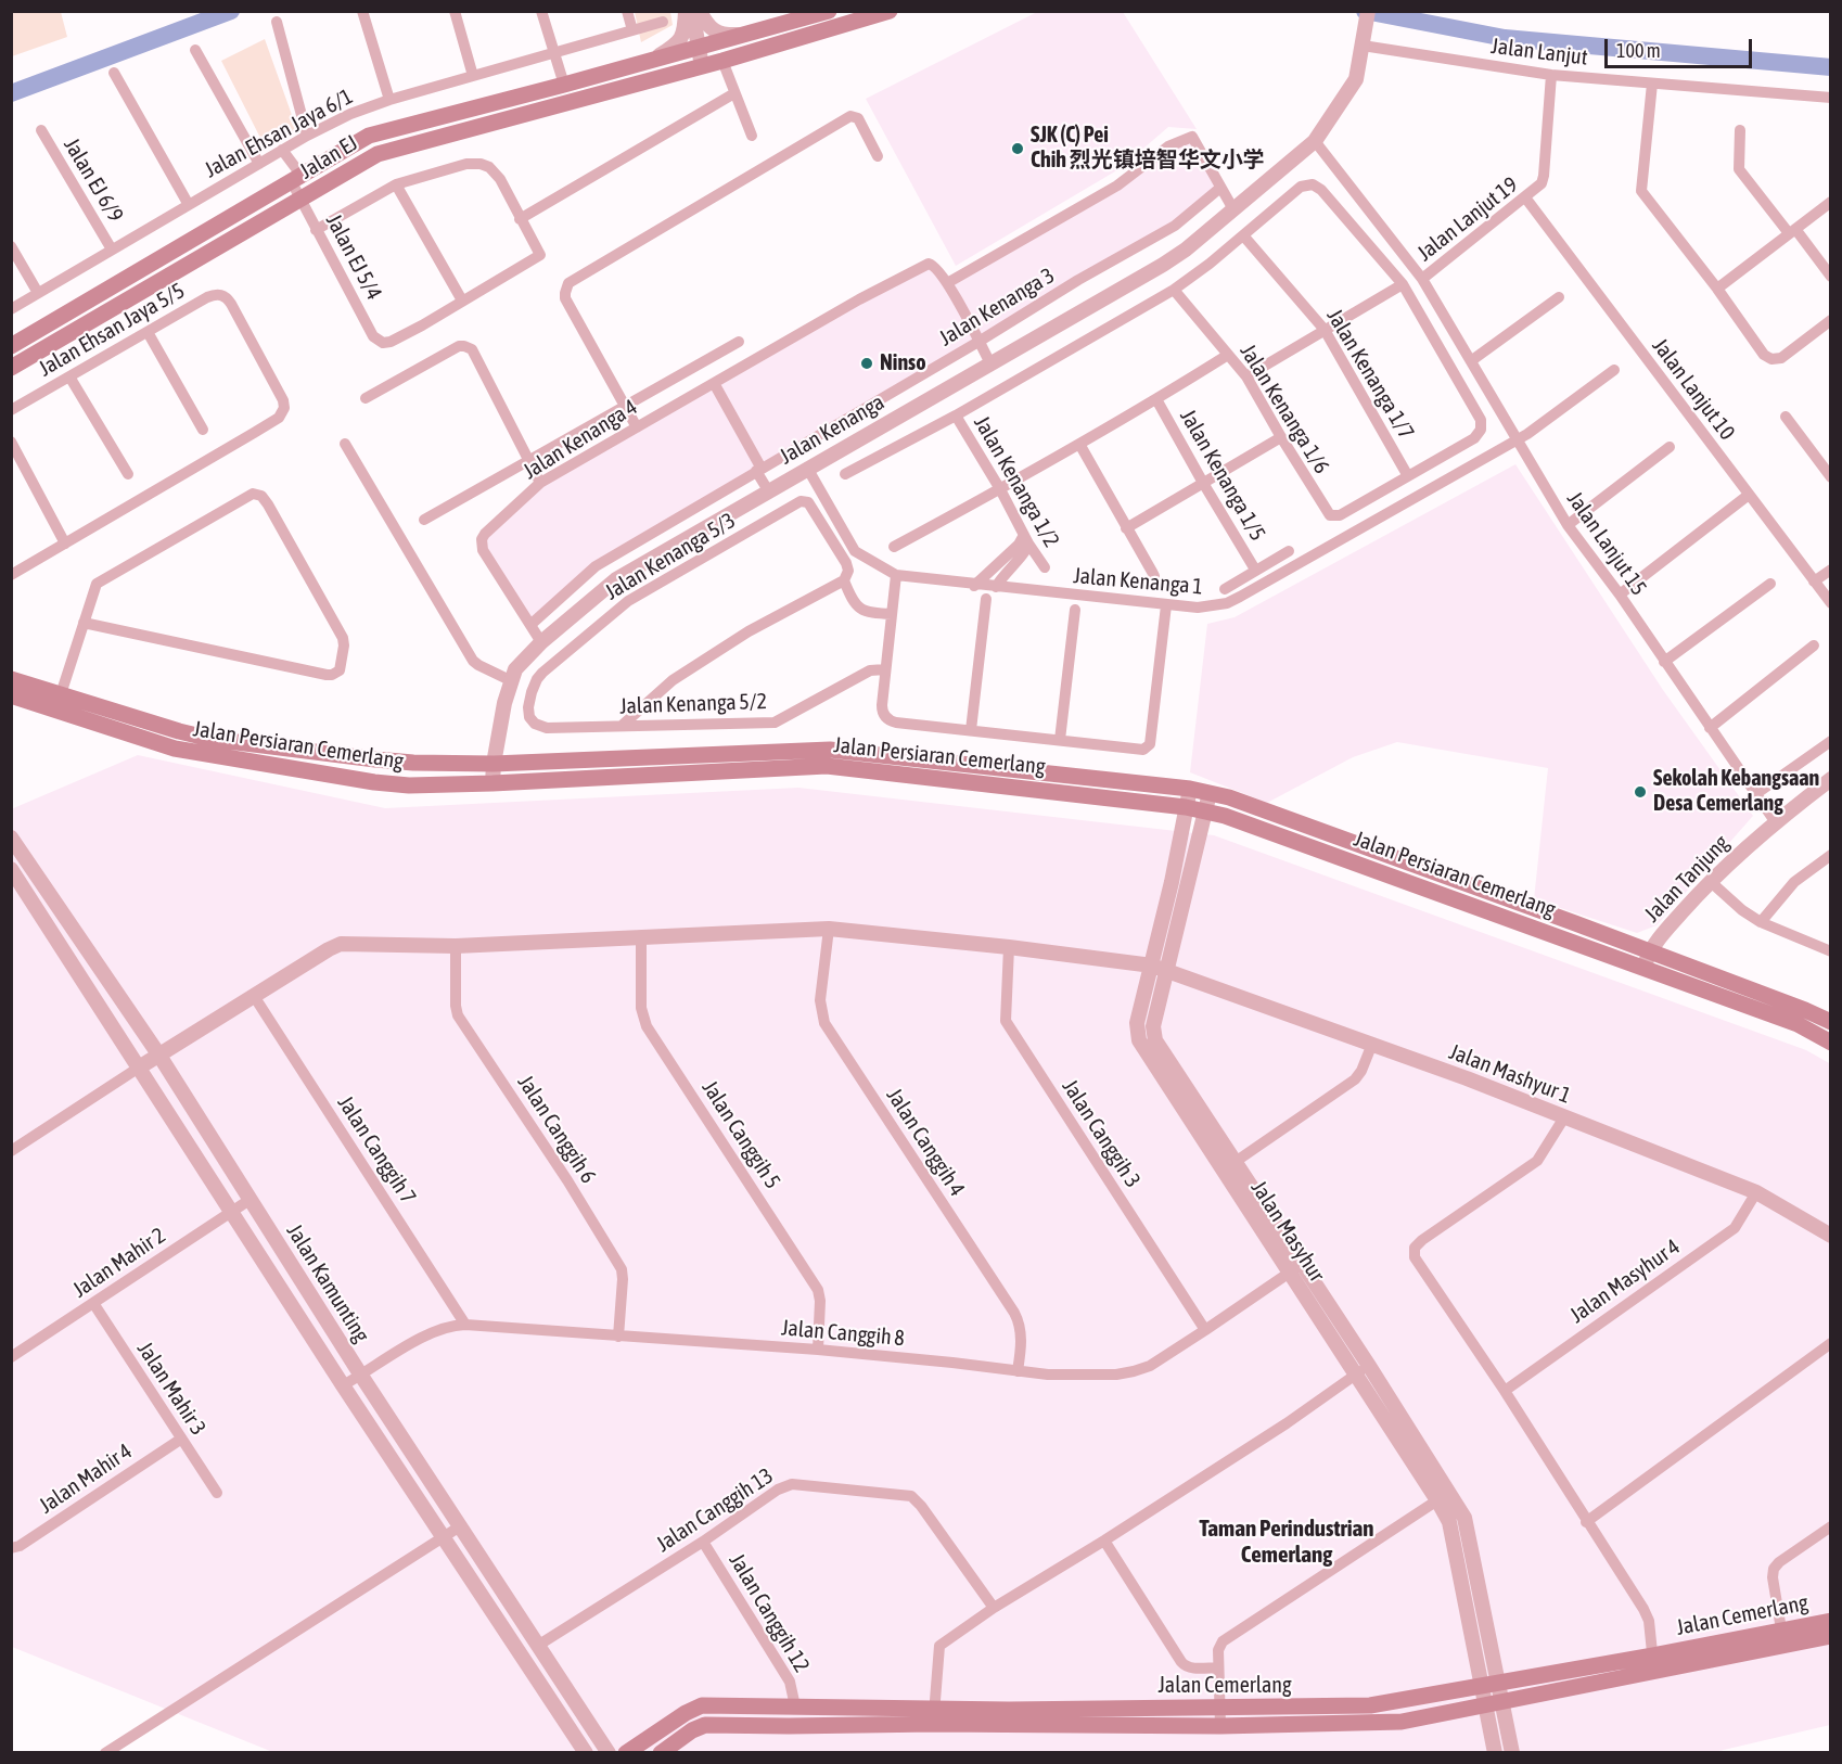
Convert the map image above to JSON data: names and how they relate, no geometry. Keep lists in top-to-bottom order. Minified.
{"streets":{"main road":["Jalan EJ","Jalan Persiaran Cemerlang","Jalan Cemerlang"],"street":["Jalan Lanjut","Jalan Ehsan Jaya 6/1","Jalan EJ 6/9","Jalan Lanjut 19","Jalan EJ 5/4","Jalan Kenanga 3","Jalan Ehsan Jaya 5/5","Jalan Kenanga 1/7","Jalan Lanjut 10","Jalan Kenanga 1/6","Jalan Kenanga","Jalan Kenanga 4","Jalan Kenanga 1/5","Jalan Kenanga 1/2","Jalan Lanjut 15","Jalan Kenanga 5/3","Jalan Kenanga 1","Jalan Kenanga 5/2","Jalan Tanjung","Jalan Mashyur 1","Jalan Canggih 6","Jalan Canggih 3","Jalan Canggih 5","Jalan Canggih 4","Jalan Canggih 7","Jalan Masyhur","Jalan Mahir 2","Jalan Masyhur 4","Jalan Kamunting","Jalan Canggih 8","Jalan Mahir 3","Jalan Mahir 4","Jalan Canggih 13","Jalan Canggih 12"]},"crossings":[["Jalan Lanjut","Jalan Lanjut 19"],["Jalan Lanjut","Jalan Kenanga"],["Jalan Ehsan Jaya 6/1","Jalan EJ 6/9"],["Jalan Ehsan Jaya 6/1","Jalan EJ 5/4"],["Jalan EJ","Jalan EJ 5/4"],["Jalan Lanjut 19","Jalan Lanjut 10"],["Jalan Lanjut 19","Jalan Lanjut 15"],["Jalan Kenanga 3","Jalan Kenanga 4"],["Jalan Kenanga 1/7","Jalan Kenanga 1/6"],["Jalan Kenanga","Jalan Kenanga 4"],["Jalan Kenanga","Jalan Lanjut 15"],["Jalan Kenanga","Jalan Kenanga 1"],["Jalan Kenanga","Jalan Persiaran Cemerlang"],["Jalan Lanjut 15","Jalan Kenanga 1"],["Jalan Lanjut 15","Jalan Tanjung"],["Jalan Kenanga 5/3","Jalan Kenanga 5/2"],["Jalan Persiaran Cemerlang","Jalan Tanjung"],["Jalan Persiaran Cemerlang","Jalan Masyhur"],["Jalan Mashyur 1","Jalan Canggih 6"],["Jalan Mashyur 1","Jalan Canggih 3"],["Jalan Mashyur 1","Jalan Canggih 5"],["Jalan Mashyur 1","Jalan Canggih 4"],["Jalan Mashyur 1","Jalan Canggih 7"],["Jalan Mashyur 1","Jalan Masyhur"],["Jalan Mashyur 1","Jalan Masyhur 4"],["Jalan Mashyur 1","Jalan Kamunting"],["Jalan Canggih 6","Jalan Canggih 8"],["Jalan Canggih 3","Jalan Canggih 8"],["Jalan Canggih 5","Jalan Canggih 8"],["Jalan Canggih 4","Jalan Canggih 8"],["Jalan Canggih 7","Jalan Canggih 8"],["Jalan Masyhur","Jalan Canggih 8"],["Jalan Masyhur","Jalan Cemerlang"],["Jalan Mahir 2","Jalan Kamunting"],["Jalan Mahir 2","Jalan Mahir 3"],["Jalan Kamunting","Jalan Canggih 8"],["Jalan Kamunting","Jalan Canggih 13"],["Jalan Mahir 3","Jalan Mahir 4"],["Jalan Canggih 13","Jalan Canggih 12"],["Jalan Canggih 12","Jalan Cemerlang"]],"districts":["Taman Perindustrian Cemerlang"],"places":["SJK (C) Pei Chih 烈光镇培智华文小学","Ninso","Sekolah Kebangsaan Desa Cemerlang"],"scale_bar":"100 m"}
